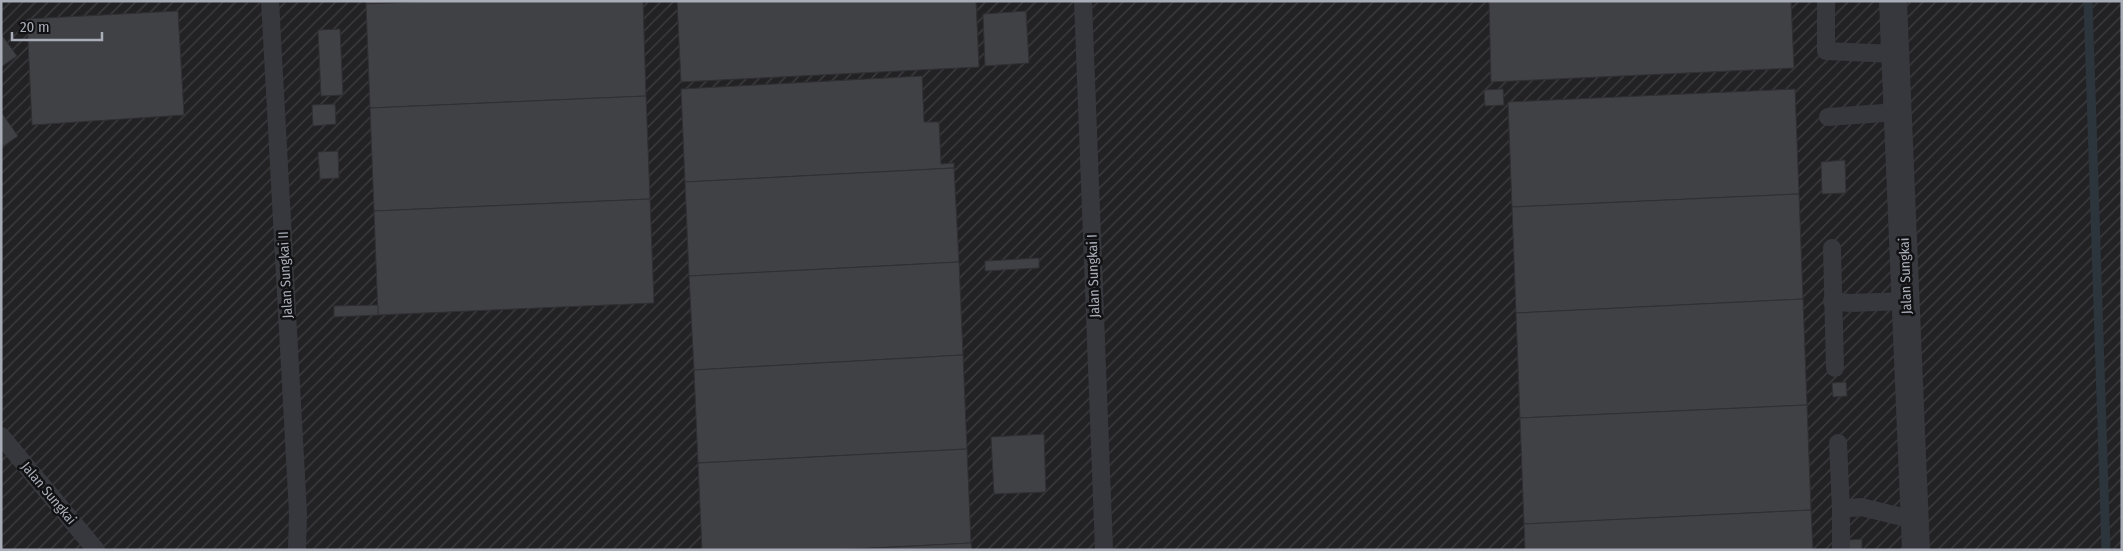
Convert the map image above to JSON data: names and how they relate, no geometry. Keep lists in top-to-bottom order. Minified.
{"streets":{"street":["Jalan Sungkai"],"lane":["Jalan Sungkai II","Jalan Sungkai I"]},"scale_bar":"20 m"}
